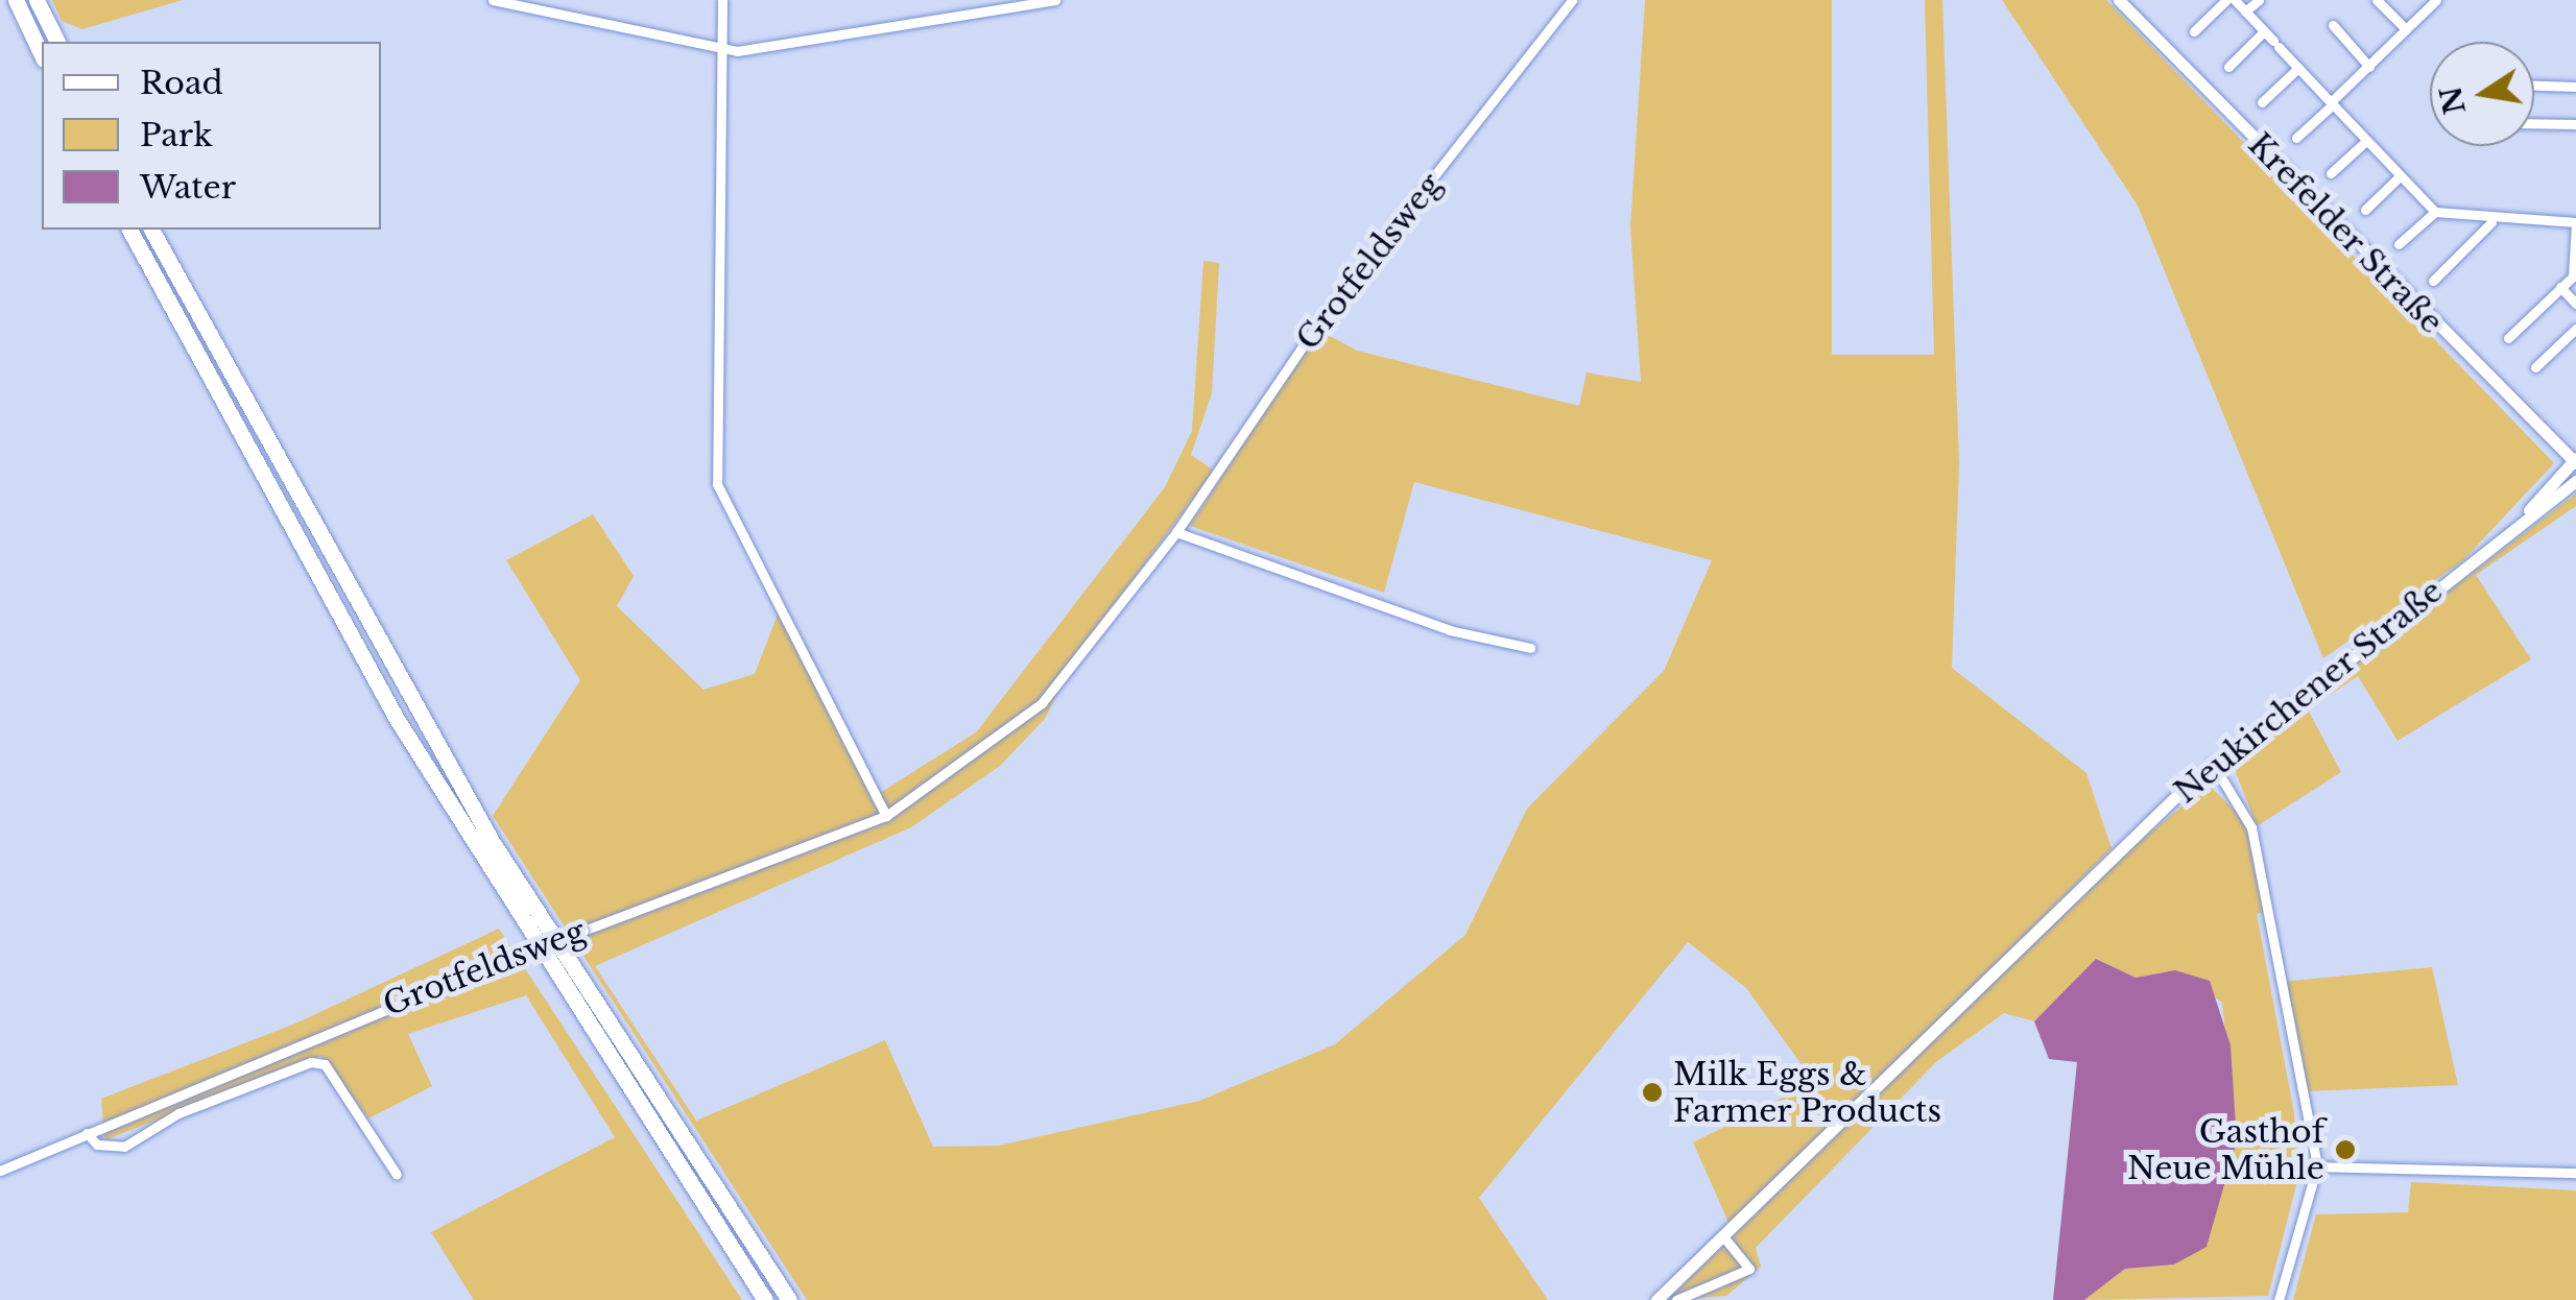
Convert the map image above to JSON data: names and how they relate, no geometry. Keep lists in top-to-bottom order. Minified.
{"streets":{"main road":["Krefelder Straße","Neukirchener Straße"],"street":["Grotfeldsweg"]},"crossings":[["Krefelder Straße","Neukirchener Straße"]],"places":["Milk Eggs & Farmer Products","Gasthof Neue Mühle"],"legend":["Road","Park","Water"],"north":"left"}
